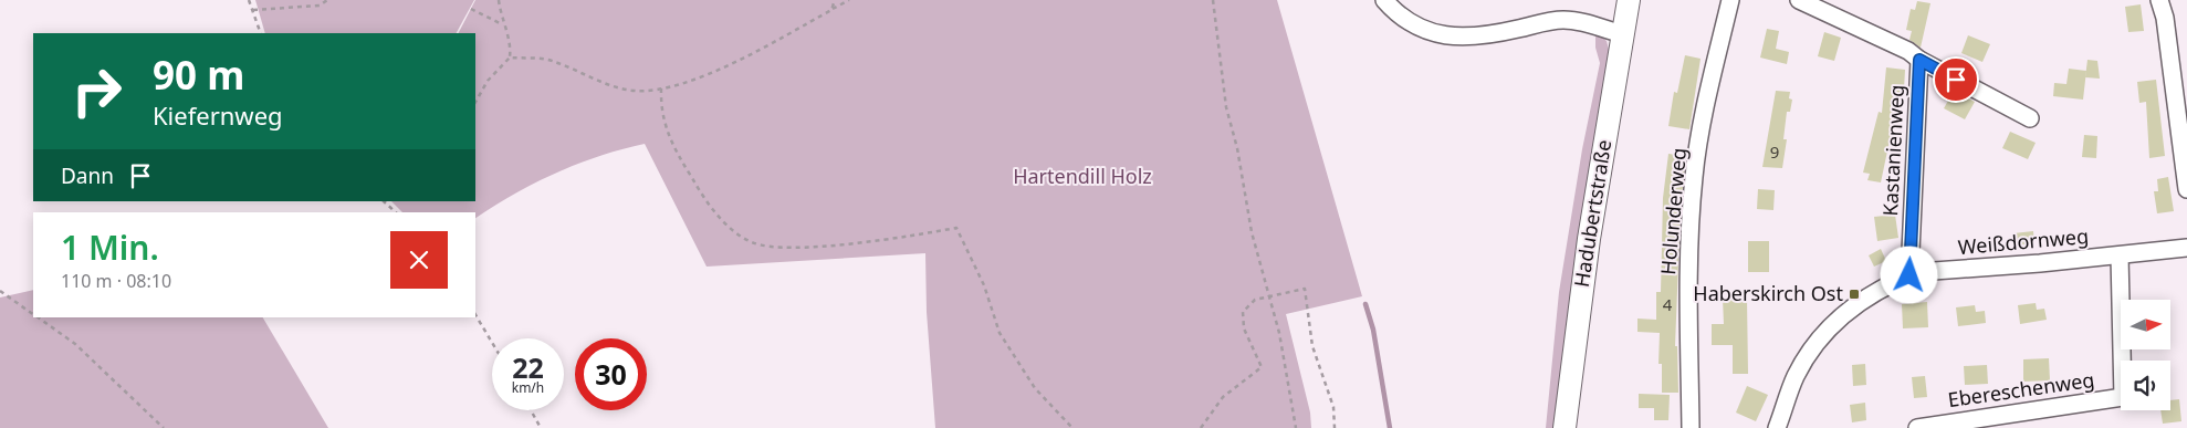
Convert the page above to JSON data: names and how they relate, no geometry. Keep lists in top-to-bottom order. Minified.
{"streets":{"street":["Kastanienweg","Holunderweg","Hadubertstraße","Weißdornweg","Ebereschenweg"]},"crossings":[["Kastanienweg","Weißdornweg"],["Weißdornweg","Ebereschenweg"]],"parks":["Hartendill Holz"],"places":{"transit":["Haberskirch Ost"]},"house_numbers":["9","4"],"north":"right","page":{"turn":["90 m","Kiefernweg"],"then":"Dann","heading":["1 Min.","110 m · 08:10"],"speed":"22 km/h","limit":"30"}}
